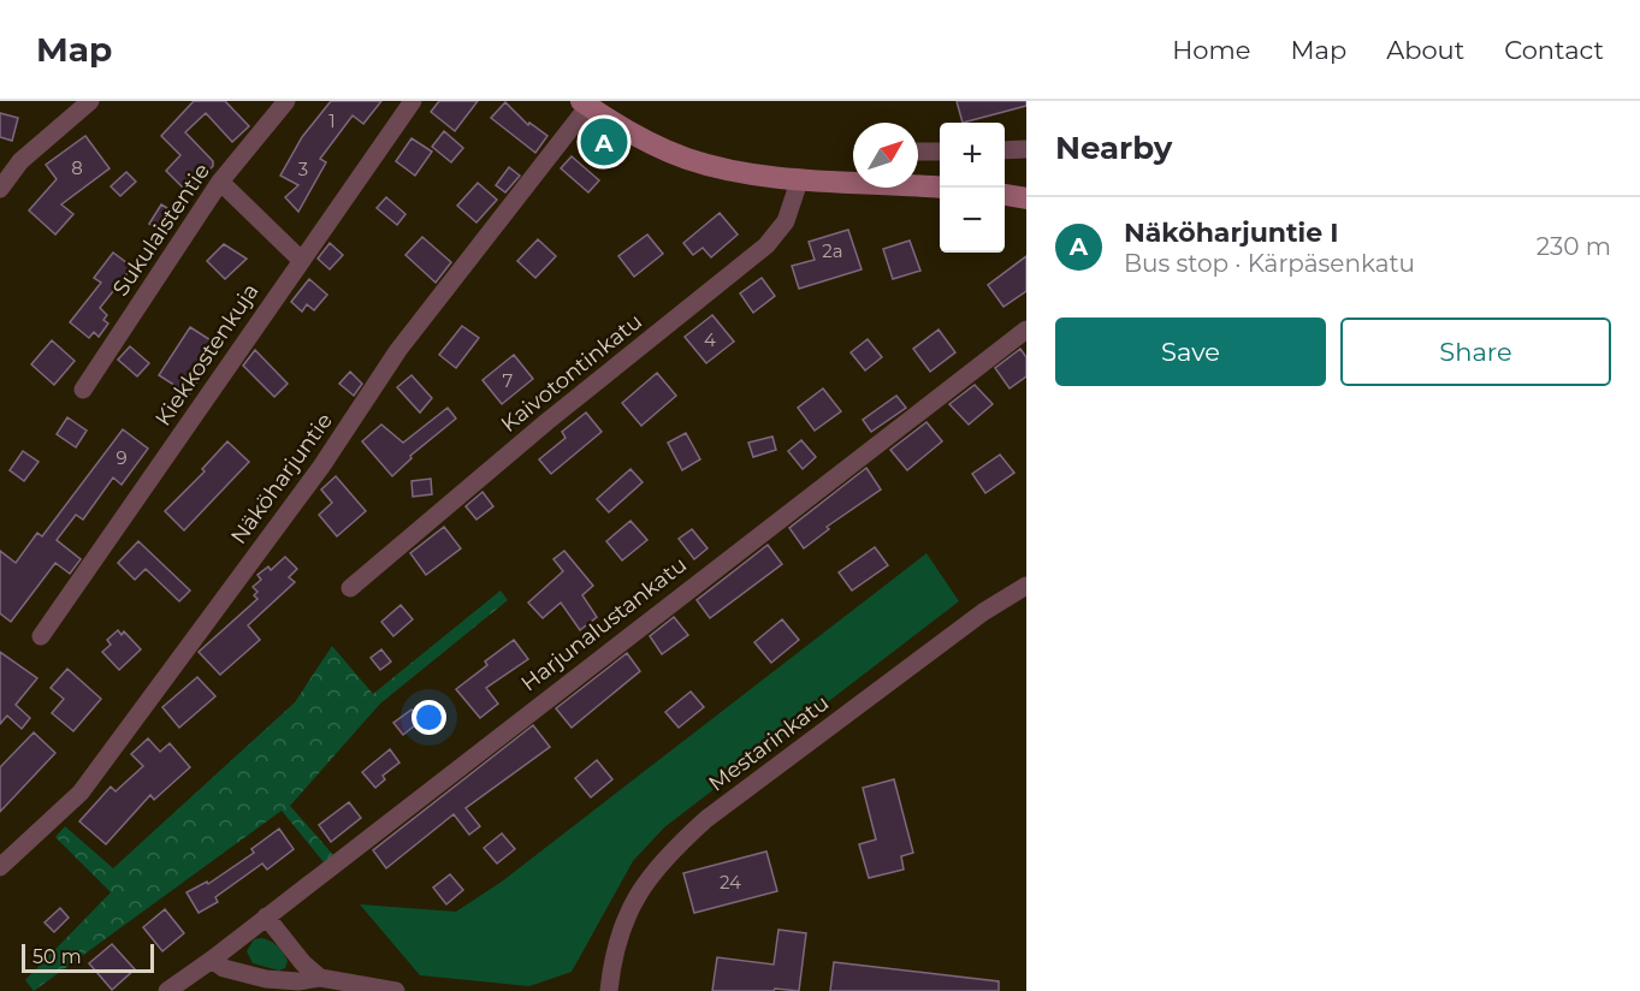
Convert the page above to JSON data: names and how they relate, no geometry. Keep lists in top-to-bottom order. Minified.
{"streets":{"street":["Sukulaistentie","Kiekkostenkuja","Kaivotontinkatu","Näköharjuntie","Harjunalustankatu","Mestarinkatu"]},"house_numbers":["1","8","3","2a","4","7","9","24"],"scale_bar":"50 m","north":"top right","page":{"header":"Map","nav":["Home","Map","About","Contact"],"heading":"Nearby","pins":"A","map_buttons":["+","−"],"list":[{"mark":"A","name":"Näköharjuntie I","note":"Bus stop · Kärpäsenkatu","value":"230 m"}],"buttons":["Save","Share"],"scale":"50 m"}}
